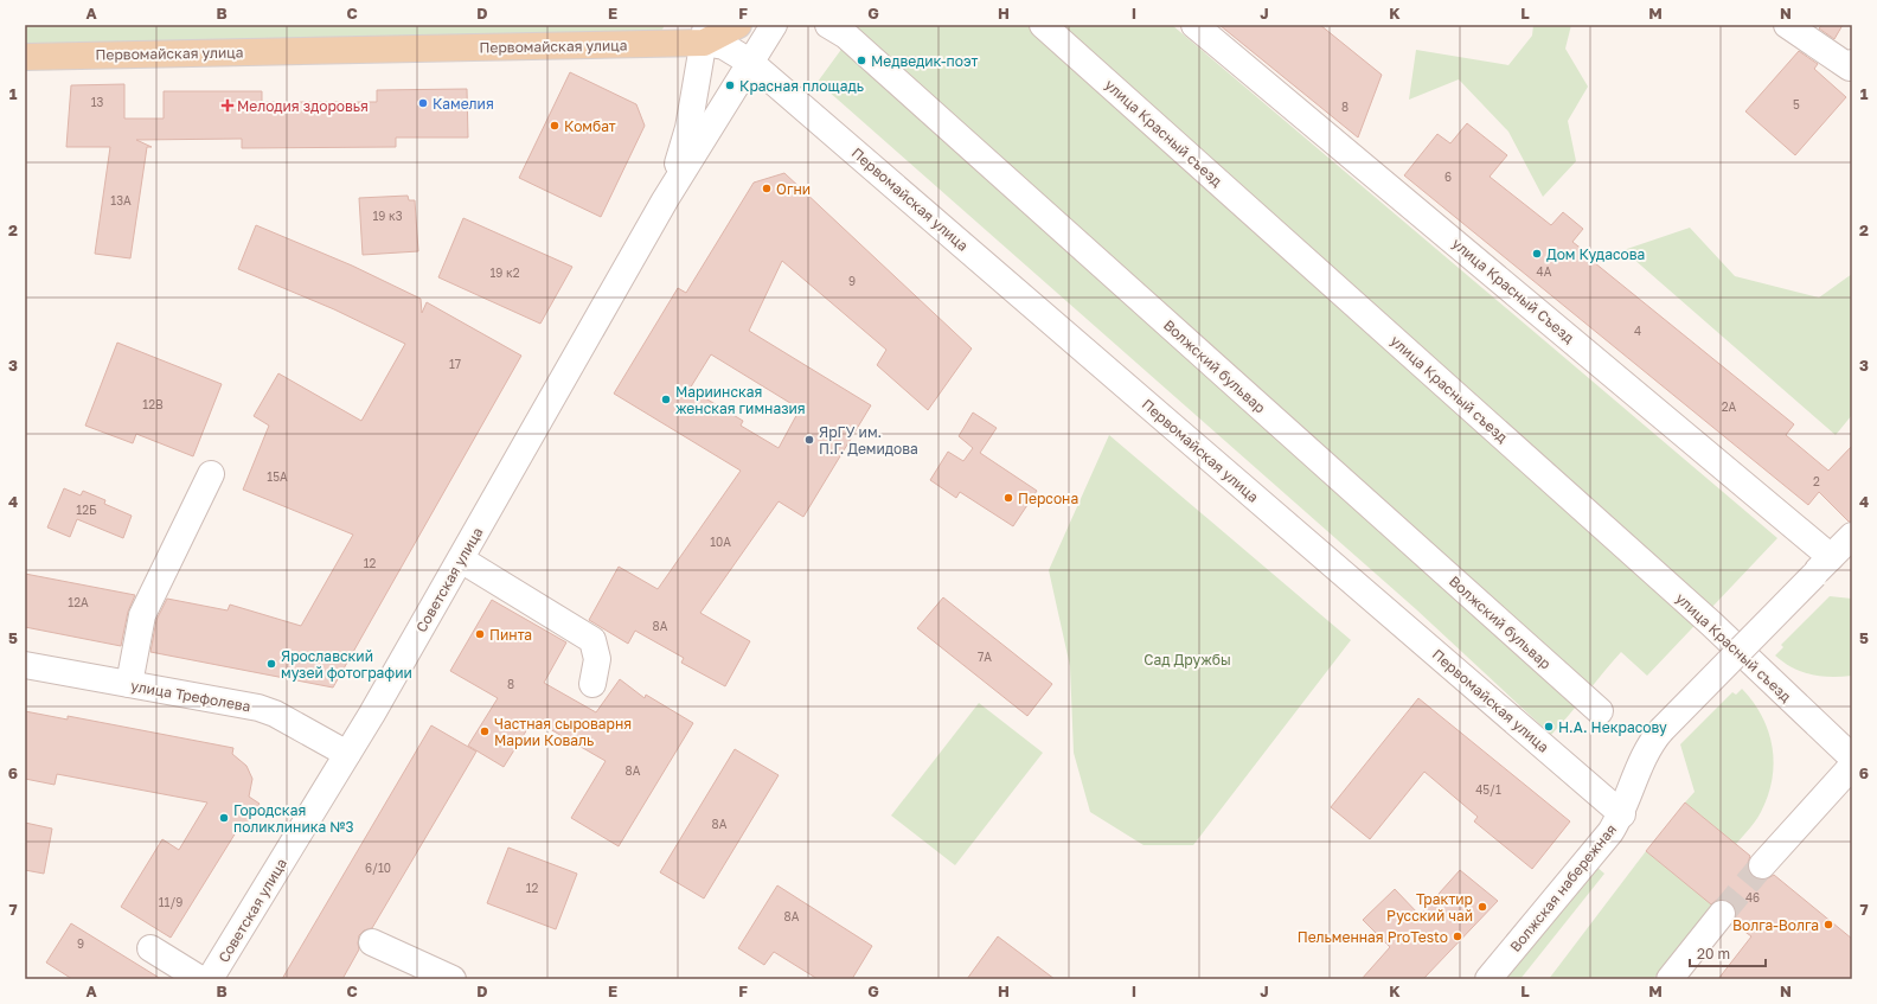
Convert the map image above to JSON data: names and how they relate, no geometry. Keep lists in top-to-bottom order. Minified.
{"streets":{"main road":["Первомайская улица"],"street":["улица Красный съезд","улица Красный Съезд","Волжский бульвар","Советская улица","улица Трефолева","Волжская набережная"]},"crossings":[["Первомайская улица","Советская улица"],["Первомайская улица","Волжская набережная"],["улица Красный Съезд","Волжская набережная"],["Советская улица","улица Трефолева"]],"parks":["Сад Дружбы"],"places":{"other":["Медведик-поэт","Красная площадь","Камелия","Комбат","Огни","Дом Кудасова","Мариинская женская гимназия","ЯрГУ им. П.Г. Демидова","Персона","Пинта","Ярославский музей фотографии","Н.А. Некрасову","Частная сыроварня Марии Коваль","Городская поликлиника №3","Трактир Русский чай","Волга-Волга","Пельменная ProTesto"],"health":["Мелодия здоровья"]},"house_numbers":["13","5","8","6","13А","19 к3","4А","19 к2","9","4","17","12В","2А","15А","2","12Б","10А","12","12А","8А","7А","8","8А","45/1","8А","6/10","12","46","11/9","8А","9"],"scale_bar":"20 m","grid":{"columns":["A","B","C","D","E","F","G","H","I","J","K","L","M","N"],"rows":["1","2","3","4","5","6","7"]}}
